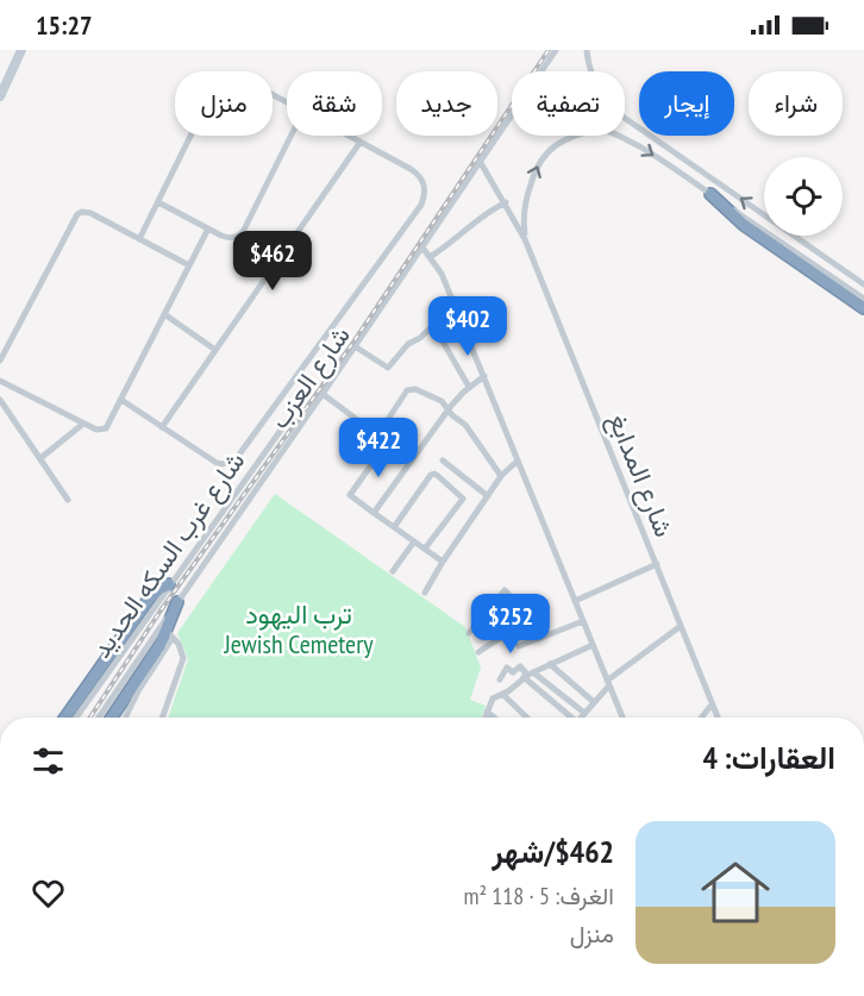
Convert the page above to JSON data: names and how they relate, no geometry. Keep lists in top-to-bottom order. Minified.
{"streets":{"street":["شارع العزب","شارع المدابغ","شارع غرب السكه الحديد"]},"crossings":[["شارع العزب","شارع المدابغ"],["شارع العزب","شارع غرب السكه الحديد"]],"parks":["ترب اليهود Jewish Cemetery"],"page":{"status":"15:27","chip":["شراء","إيجار","تصفية","جديد","شقة","منزل"],"price":["$462","$402","$422","$252"],"heading":"العقارات: 4","list":[{"name":"$462/شهر","note":"الغرف: 5 · 118 m² · منزل"}]}}
